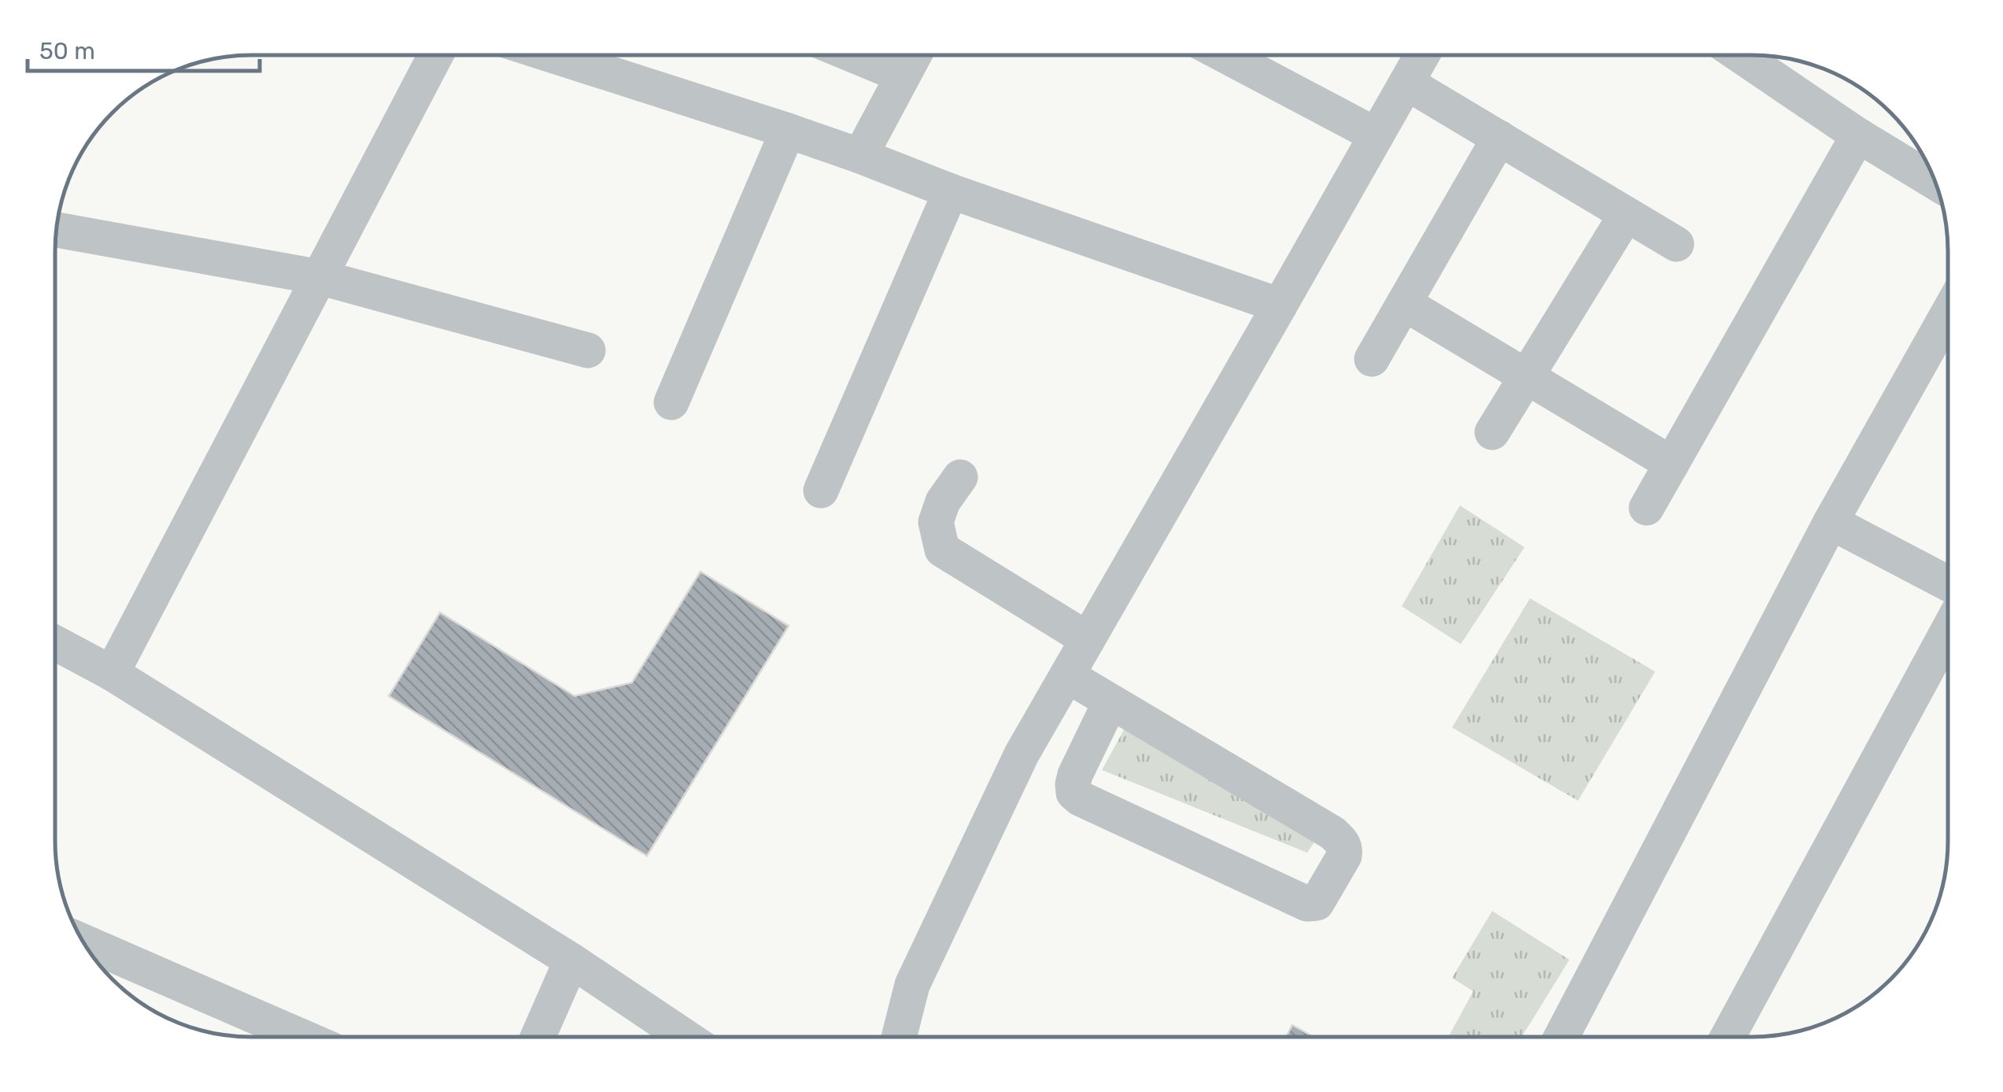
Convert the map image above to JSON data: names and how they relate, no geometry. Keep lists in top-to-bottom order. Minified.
{"scale_bar":"50 m"}
